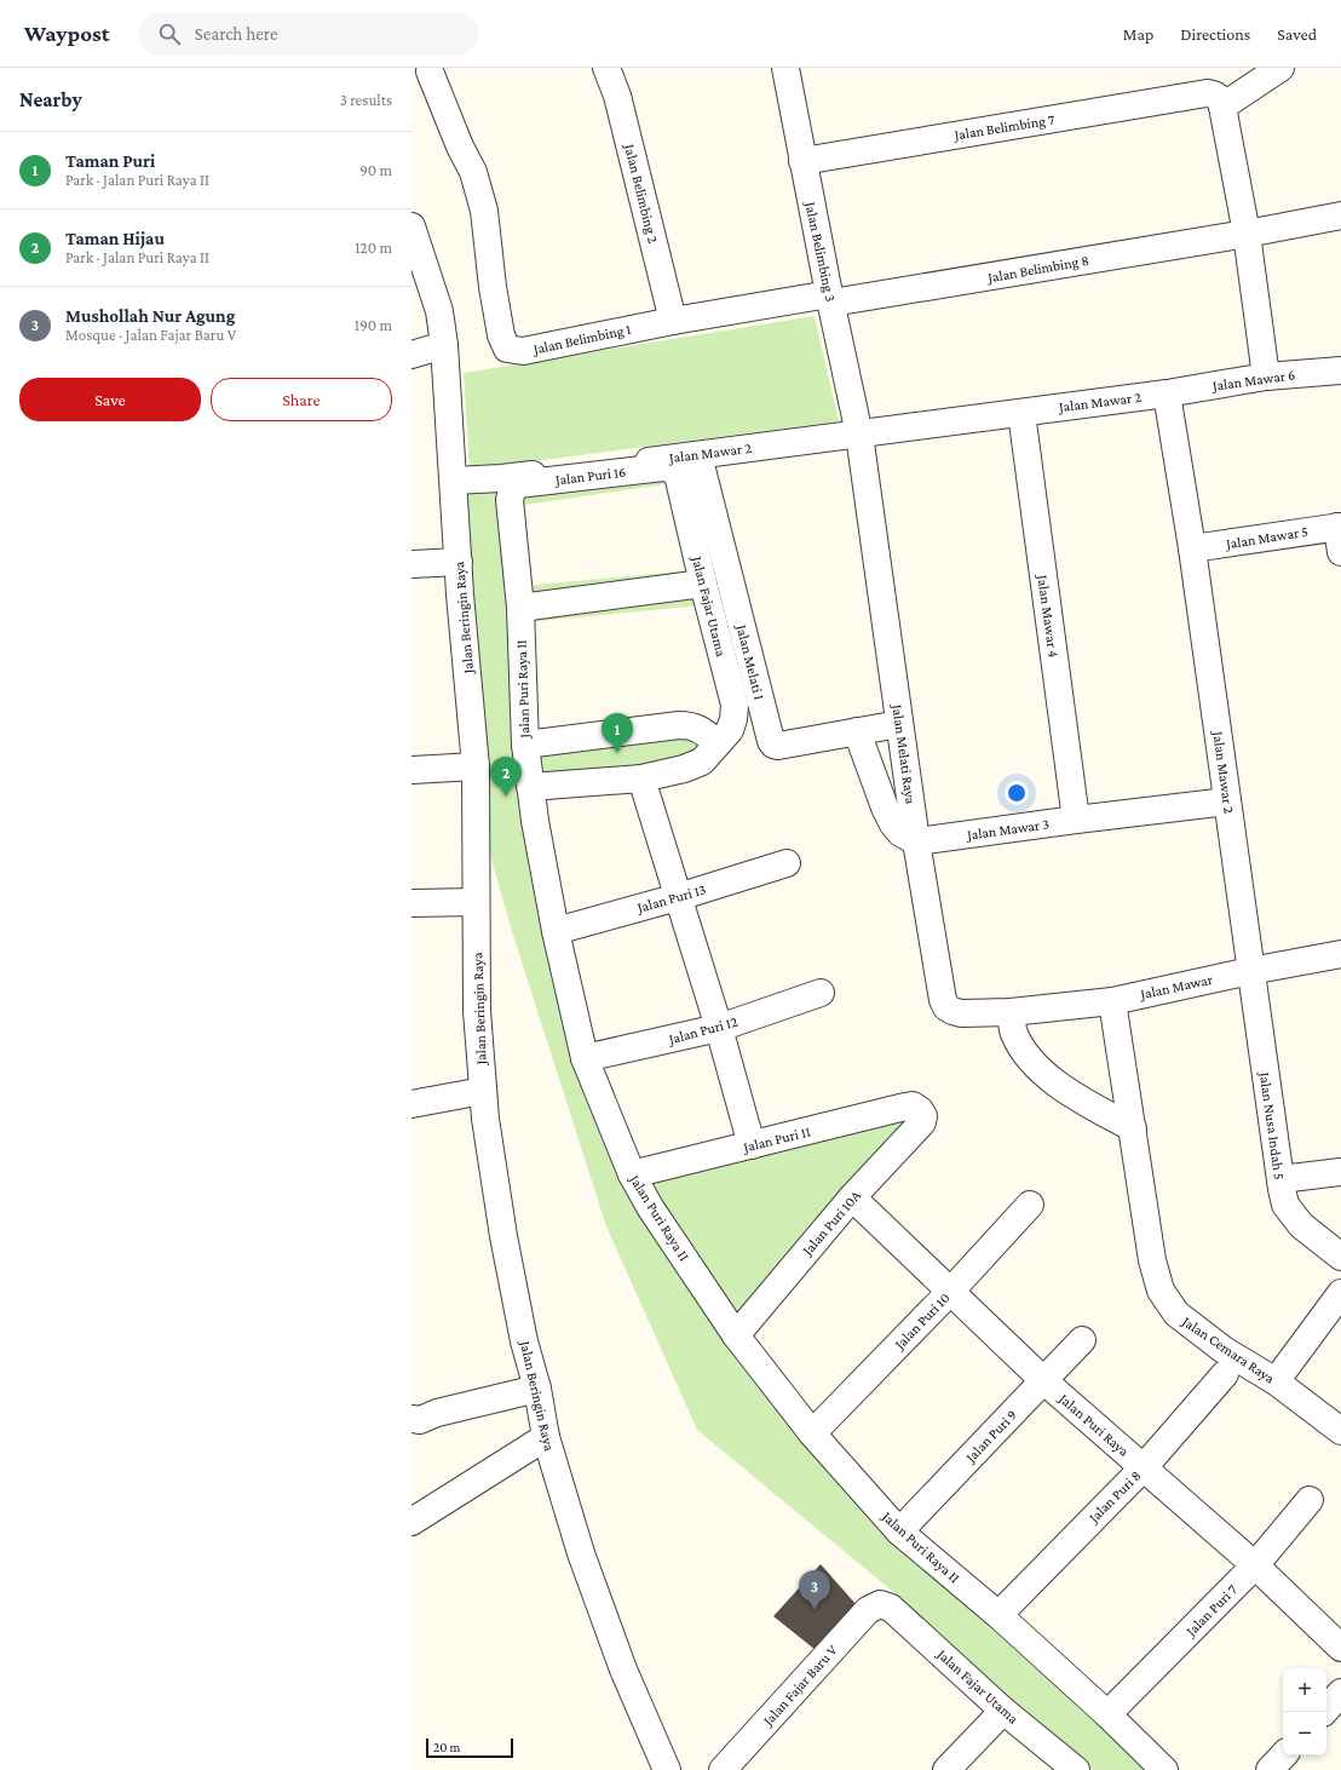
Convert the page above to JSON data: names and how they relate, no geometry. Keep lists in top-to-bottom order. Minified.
{"streets":{"street":["Jalan Belimbing 7","Jalan Belimbing 2","Jalan Belimbing 3","Jalan Belimbing 8","Jalan Belimbing 1","Jalan Mawar 6","Jalan Mawar 2","Jalan Puri 16","Jalan Mawar 5","Jalan Fajar Utama","Jalan Mawar 4","Jalan Beringin Raya","Jalan Melati I","Jalan Puri Raya II","Jalan Melati Raya","Jalan Mawar 3","Jalan Puri 13","Jalan Mawar","Jalan Puri 12","Jalan Nusa Indah 5","Jalan Puri 11","Jalan Puri 10A","Jalan Puri 10","Jalan Cemara Raya","Jalan Puri Raya","Jalan Puri 9","Jalan Puri 8","Jalan Puri 7","Jalan Fajar Baru V"]},"crossings":[["Jalan Belimbing 7","Jalan Belimbing 3"],["Jalan Belimbing 2","Jalan Belimbing 1"],["Jalan Belimbing 3","Jalan Belimbing 8"],["Jalan Belimbing 3","Jalan Belimbing 1"],["Jalan Belimbing 3","Jalan Mawar 2"],["Jalan Belimbing 3","Jalan Melati Raya"],["Jalan Belimbing 8","Jalan Belimbing 1"],["Jalan Mawar 6","Jalan Mawar 2"],["Jalan Mawar 2","Jalan Mawar 5"],["Jalan Mawar 2","Jalan Mawar 4"],["Jalan Mawar 2","Jalan Beringin Raya"],["Jalan Mawar 2","Jalan Melati I"],["Jalan Mawar 2","Jalan Melati Raya"],["Jalan Mawar 2","Jalan Mawar 3"],["Jalan Mawar 2","Jalan Mawar"],["Jalan Mawar 2","Jalan Nusa Indah 5"],["Jalan Puri 16","Jalan Fajar Utama"],["Jalan Puri 16","Jalan Puri Raya II"],["Jalan Fajar Utama","Jalan Puri Raya II"],["Jalan Fajar Utama","Jalan Fajar Baru V"],["Jalan Mawar 4","Jalan Mawar 3"],["Jalan Melati I","Jalan Melati Raya"],["Jalan Puri Raya II","Jalan Puri 13"],["Jalan Puri Raya II","Jalan Puri 12"],["Jalan Puri Raya II","Jalan Puri 11"],["Jalan Puri Raya II","Jalan Puri 10A"],["Jalan Puri Raya II","Jalan Puri 10"],["Jalan Puri Raya II","Jalan Puri 9"],["Jalan Puri Raya II","Jalan Puri 8"],["Jalan Puri Raya II","Jalan Puri 7"],["Jalan Melati Raya","Jalan Mawar 3"],["Jalan Melati Raya","Jalan Mawar"],["Jalan Mawar","Jalan Nusa Indah 5"],["Jalan Mawar","Jalan Cemara Raya"],["Jalan Puri 11","Jalan Puri 10A"],["Jalan Puri 10A","Jalan Puri Raya"],["Jalan Puri 10","Jalan Puri Raya"],["Jalan Puri Raya","Jalan Puri 9"],["Jalan Puri Raya","Jalan Puri 8"],["Jalan Puri Raya","Jalan Puri 7"]],"scale_bar":"20 m","page":{"header":"Waypost","search":"Search here","nav":["Map","Directions","Saved"],"heading":["Nearby","3 results"],"list":[{"mark":"1","name":"Taman Puri","note":"Park · Jalan Puri Raya II","value":"90 m"},{"mark":"2","name":"Taman Hijau","note":"Park · Jalan Puri Raya II","value":"120 m"},{"mark":"3","name":"Mushollah Nur Agung","note":"Mosque · Jalan Fajar Baru V","value":"190 m"}],"buttons":["Save","Share"],"pins":["1","2","3"],"map_buttons":["+","−"],"scale":"20 m"}}
